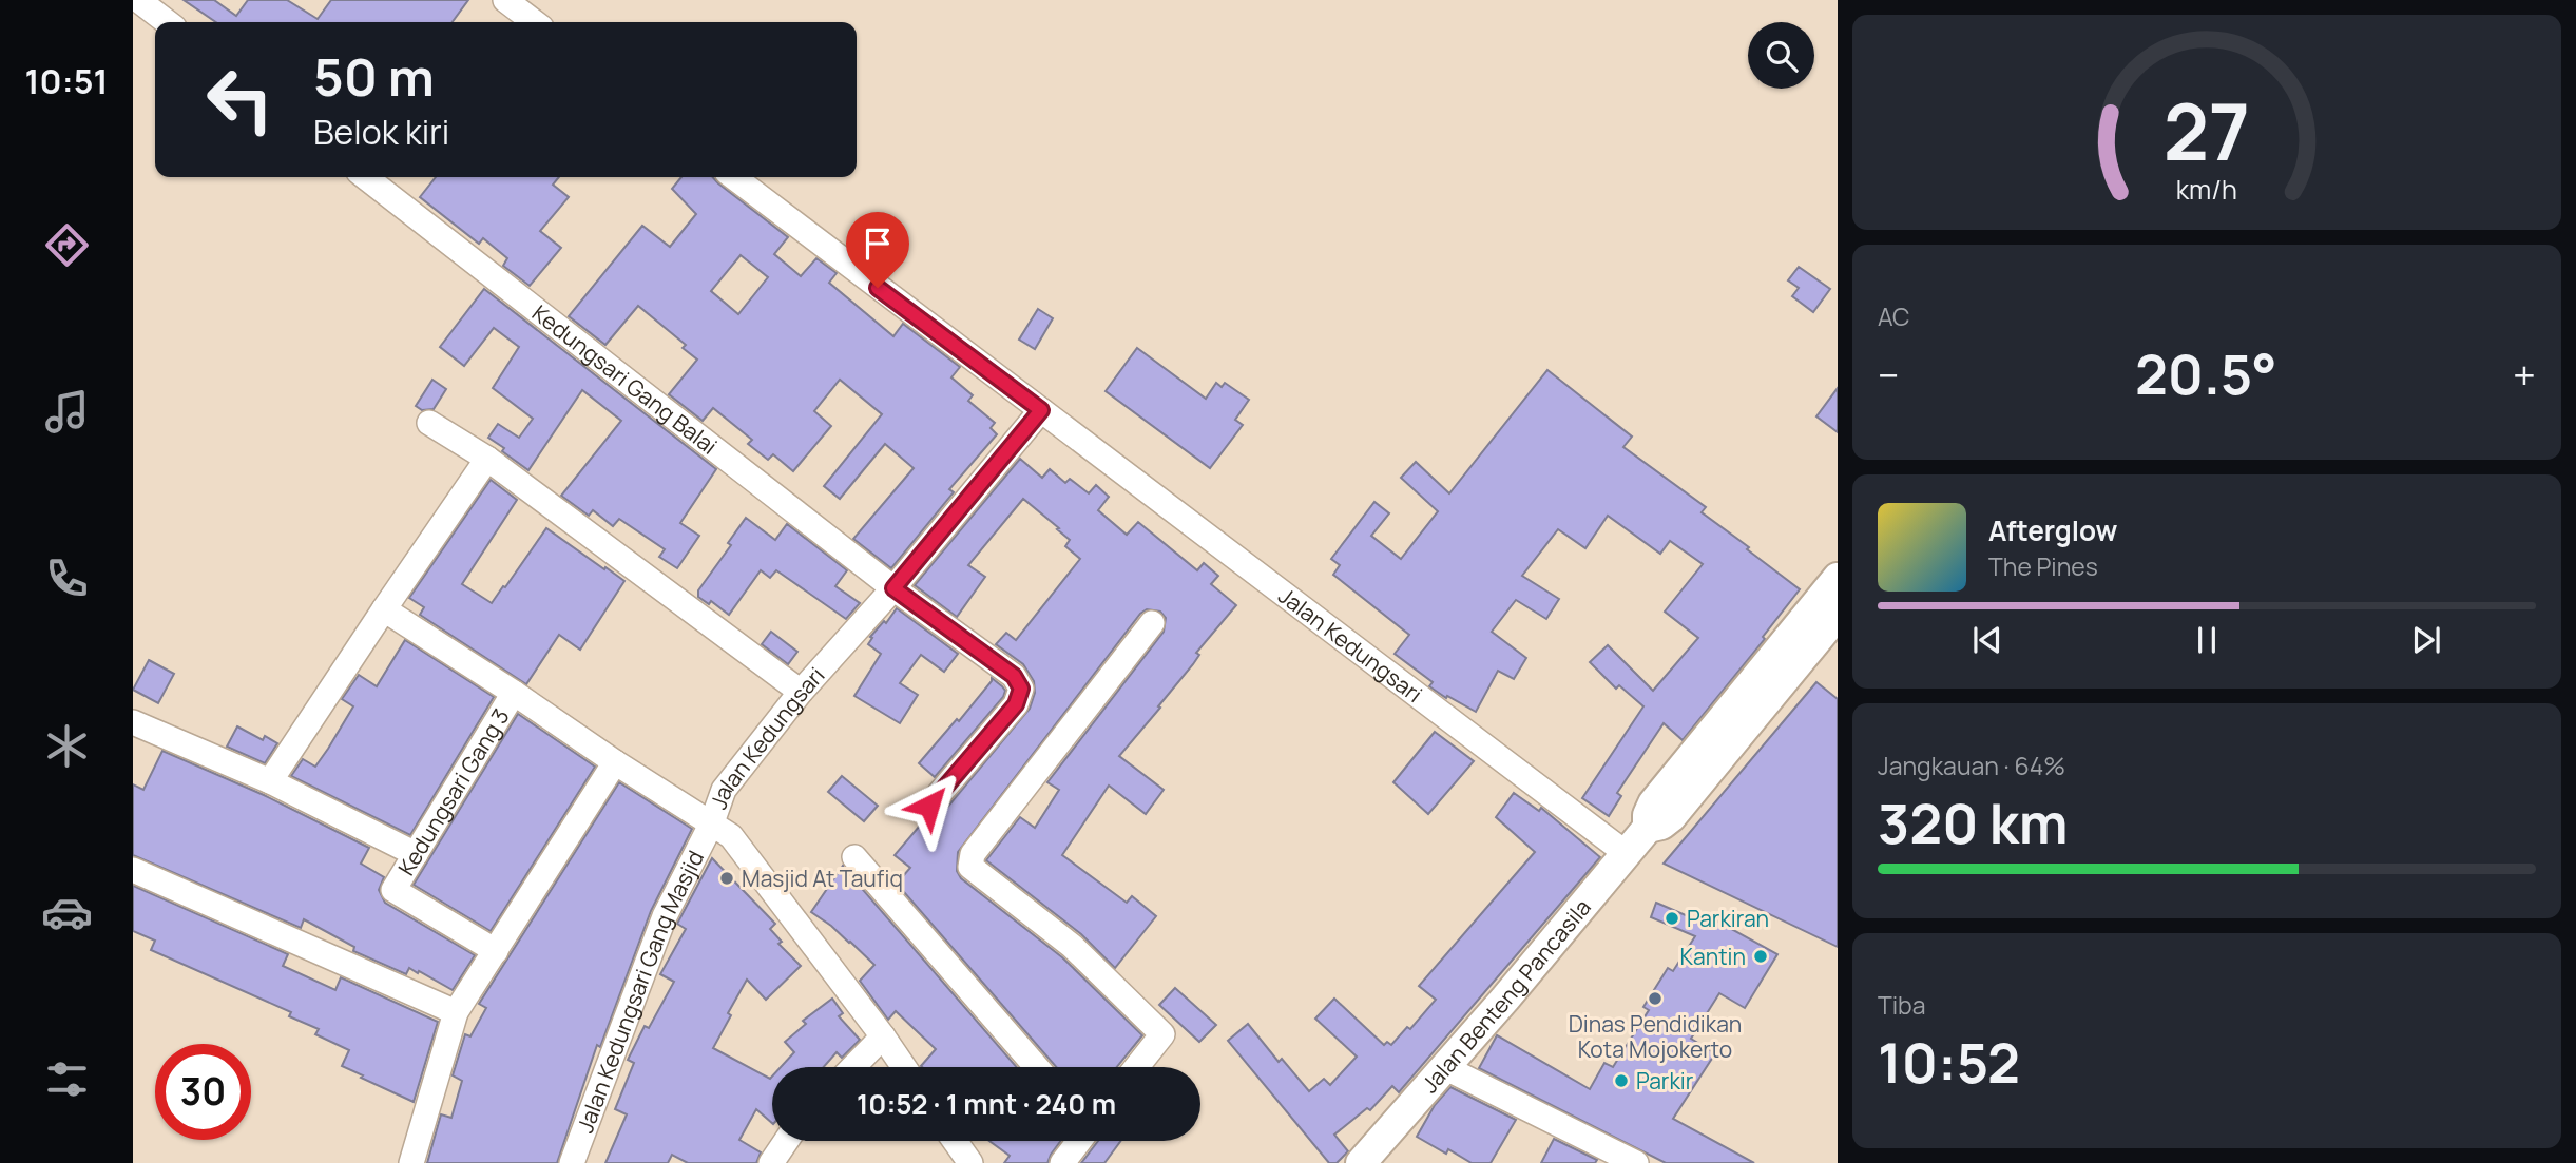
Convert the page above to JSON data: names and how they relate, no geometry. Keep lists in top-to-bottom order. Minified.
{"streets":{"street":["Kedungsari Gang Balai","Jalan Kedungsari","Kedungsari Gang 3","Jalan Kedungsari Gang Masjid","Jalan Benteng Pancasila"]},"crossings":[["Kedungsari Gang Balai","Jalan Kedungsari"],["Jalan Kedungsari","Jalan Kedungsari Gang Masjid"],["Jalan Kedungsari","Jalan Benteng Pancasila"]],"places":["Masjid At Taufiq","Parkiran","Kantin","Dinas Pendidikan Kota Mojokerto","Parkir"],"page":{"tabs":"10:51","turn":["50 m","Belok kiri"],"tile":["AC",["Jangkauan · 64%","320 km"],["Tiba","10:52"]],"heat":["−","20.5°","+"],"song":["Afterglow","The Pines"],"limit":"30","trip":"10:52 · 1 mnt · 240 m","gauge":["27","km/h"]}}
